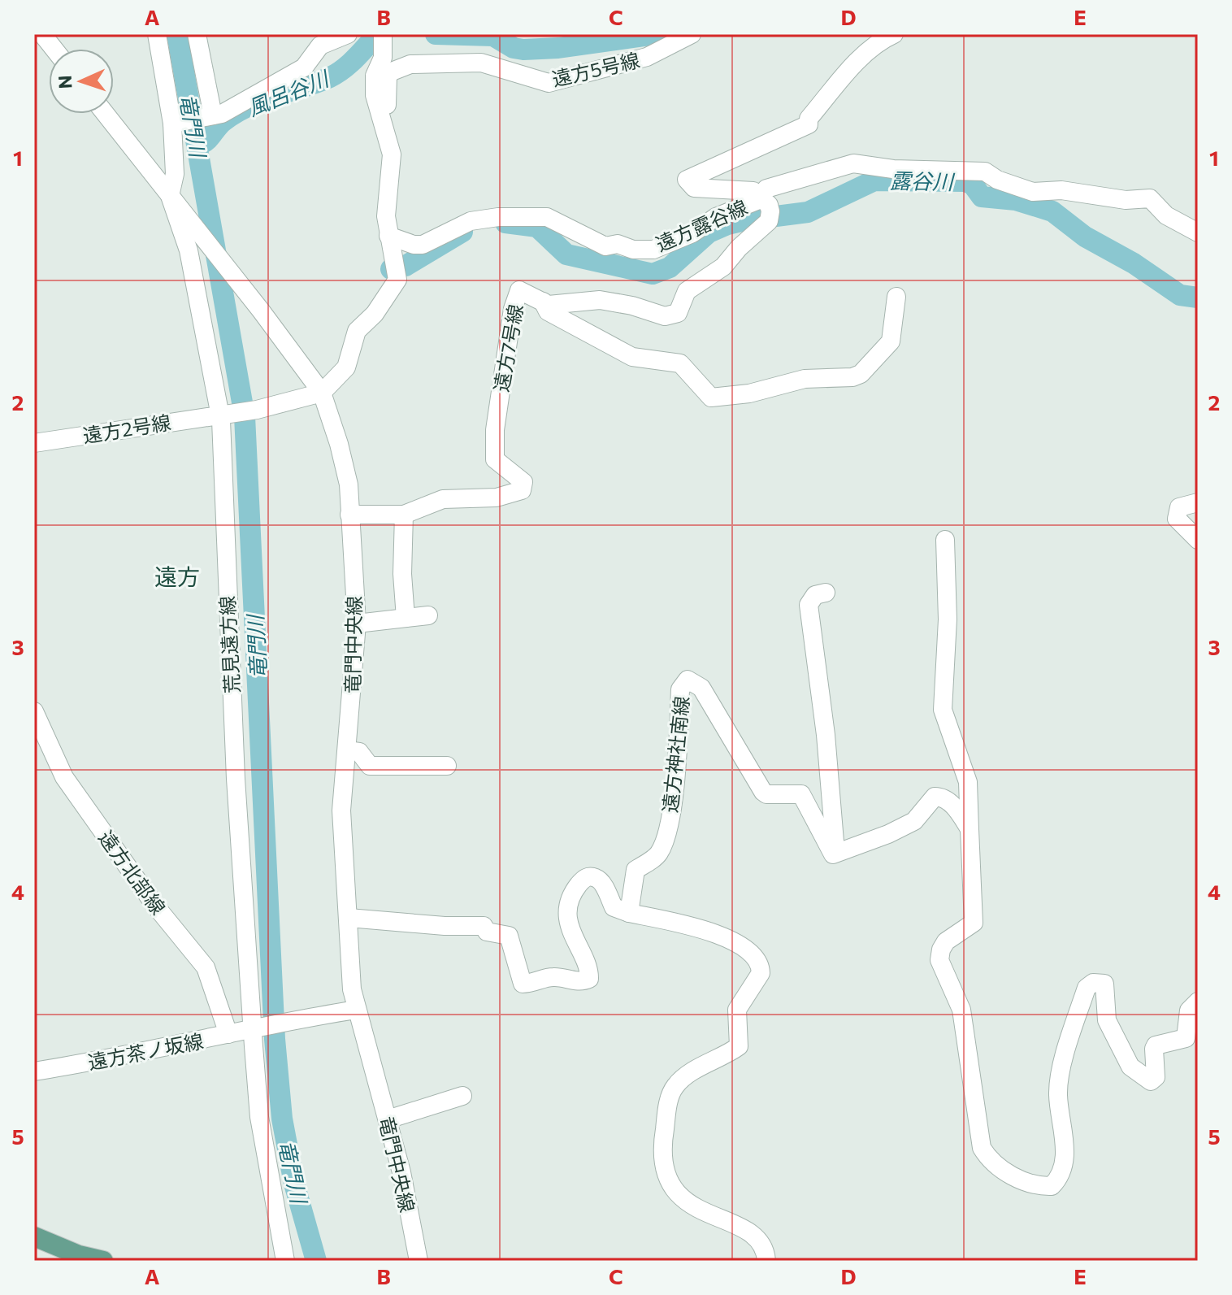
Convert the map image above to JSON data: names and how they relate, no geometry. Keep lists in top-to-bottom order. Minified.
{"streets":{"street":["遠方5号線","遠方露谷線","遠方7号線","遠方2号線","荒見遠方線","竜門中央線","遠方神社南線","遠方北部線","遠方茶ノ坂線"]},"crossings":[["遠方7号線","竜門中央線"],["遠方2号線","荒見遠方線"],["遠方2号線","竜門中央線"],["荒見遠方線","竜門中央線"],["荒見遠方線","遠方茶ノ坂線"],["竜門中央線","遠方茶ノ坂線"],["遠方北部線","遠方茶ノ坂線"]],"districts":["遠方"],"water":["風呂谷川","竜門川","露谷川"],"north":"left","grid":{"columns":["A","B","C","D","E"],"rows":["1","2","3","4","5"]}}
